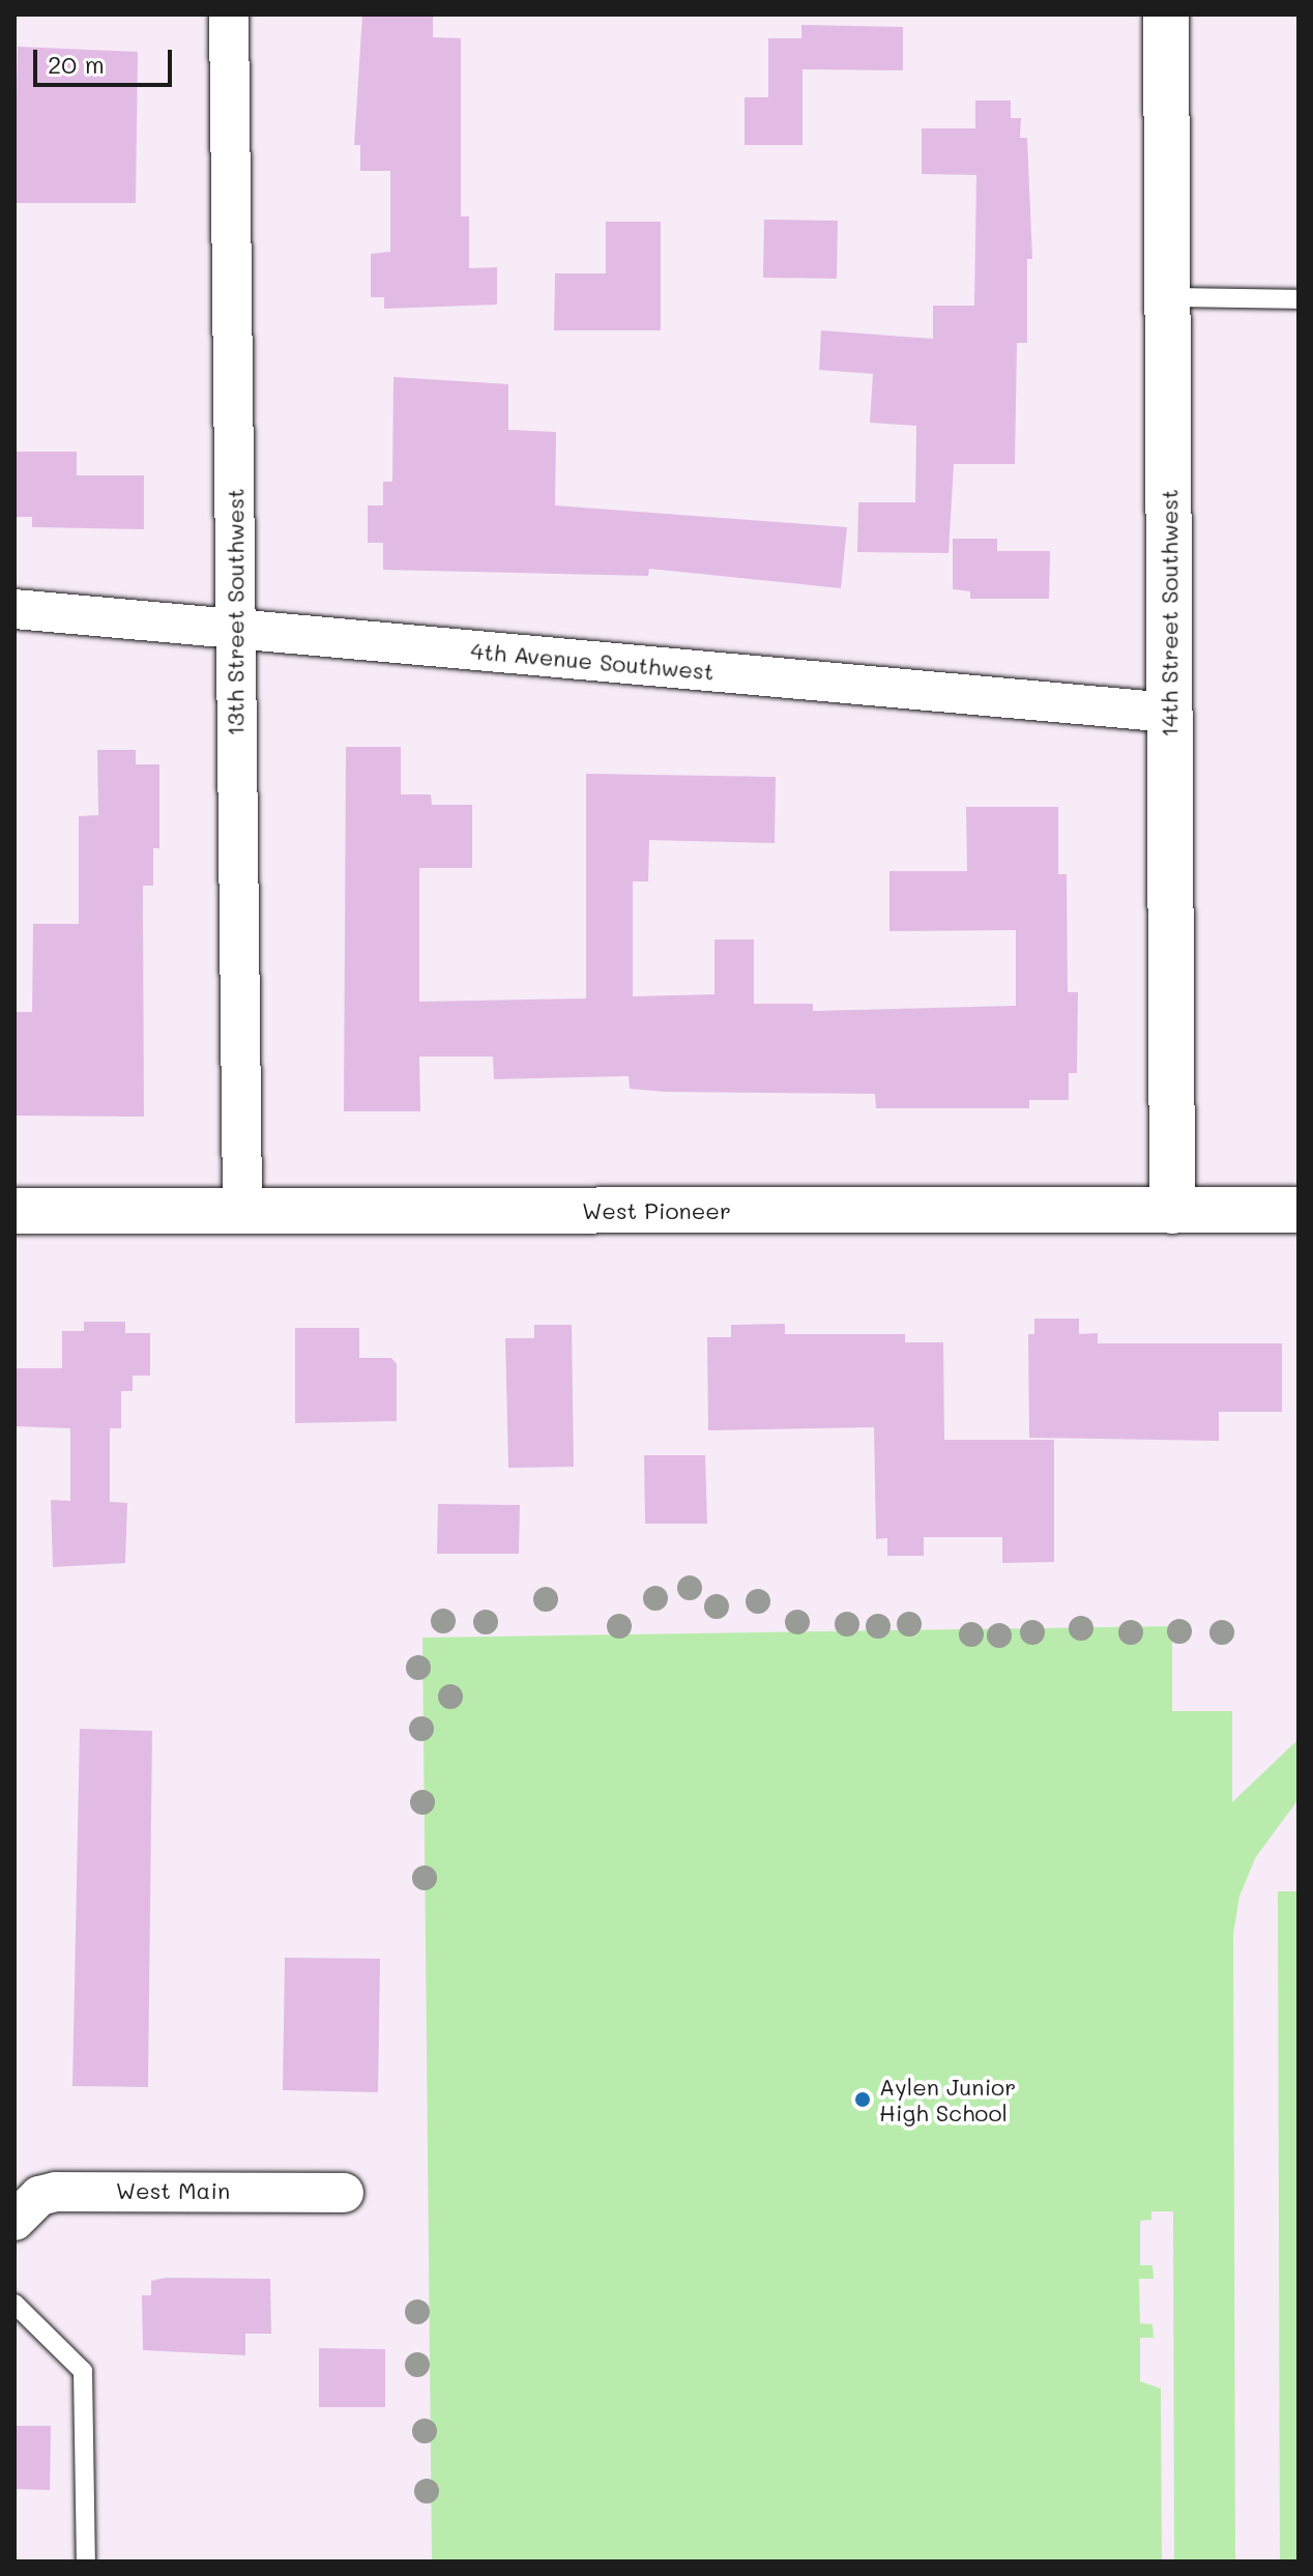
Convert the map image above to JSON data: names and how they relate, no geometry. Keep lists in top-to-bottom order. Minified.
{"streets":{"main road":["14th Street Southwest","West Pioneer"],"street":["13th Street Southwest","4th Avenue Southwest","West Main"]},"crossings":[["13th Street Southwest","4th Avenue Southwest"],["13th Street Southwest","West Pioneer"],["14th Street Southwest","4th Avenue Southwest"],["14th Street Southwest","West Pioneer"]],"places":["Aylen Junior High School"],"scale_bar":"20 m"}
